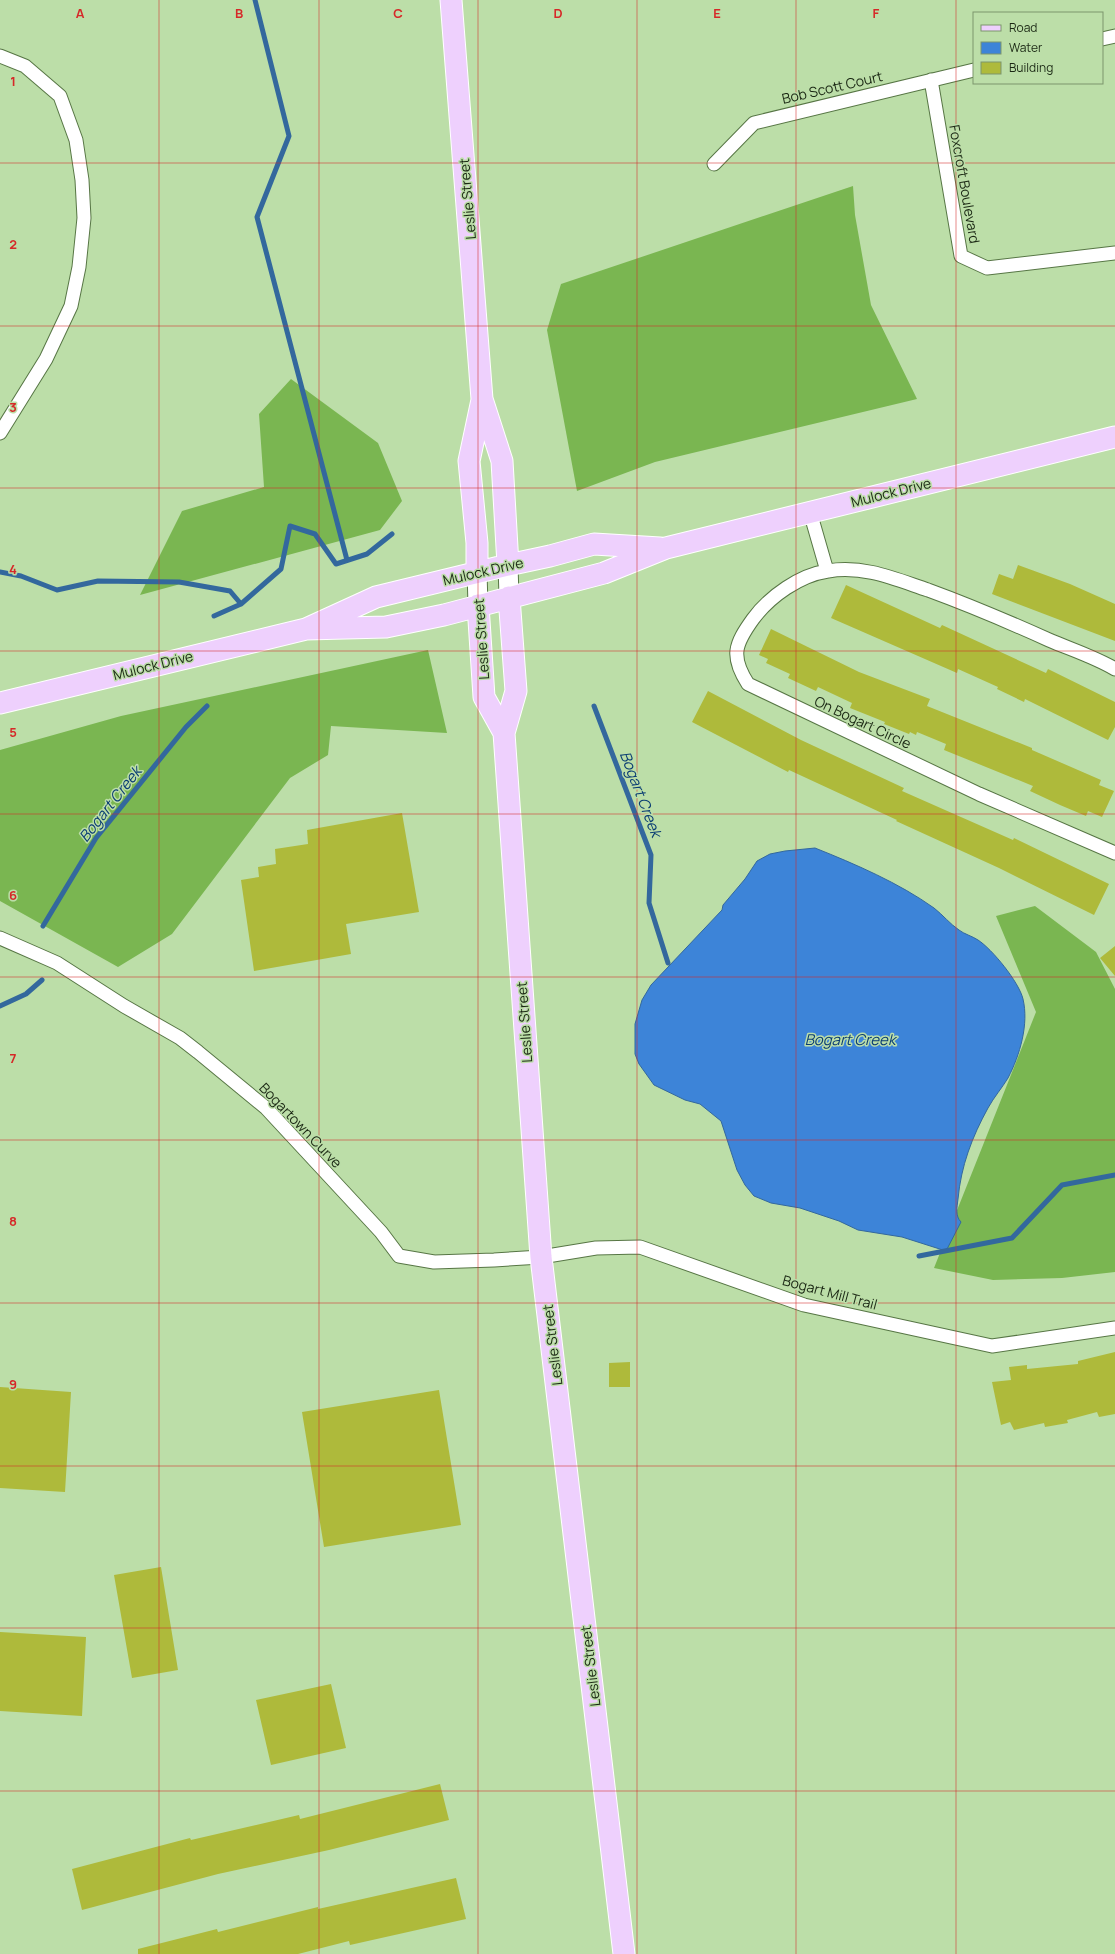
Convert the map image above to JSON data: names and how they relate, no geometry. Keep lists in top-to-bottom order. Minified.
{"streets":{"main road":["Leslie Street","Mulock Drive"],"street":["Bob Scott Court","Foxcroft Boulevard","On Bogart Circle","Bogartown Curve","Bogart Mill Trail"]},"crossings":[["Bob Scott Court","Foxcroft Boulevard"],["Leslie Street","Mulock Drive"],["Leslie Street","Bogartown Curve"],["Leslie Street","Bogart Mill Trail"],["Bogartown Curve","Bogart Mill Trail"]],"water":["Bogart Creek"],"legend":["Road","Water","Building"],"grid":{"columns":["A","B","C","D","E","F"],"rows":["1","2","3","4","5","6","7","8","9"]}}
